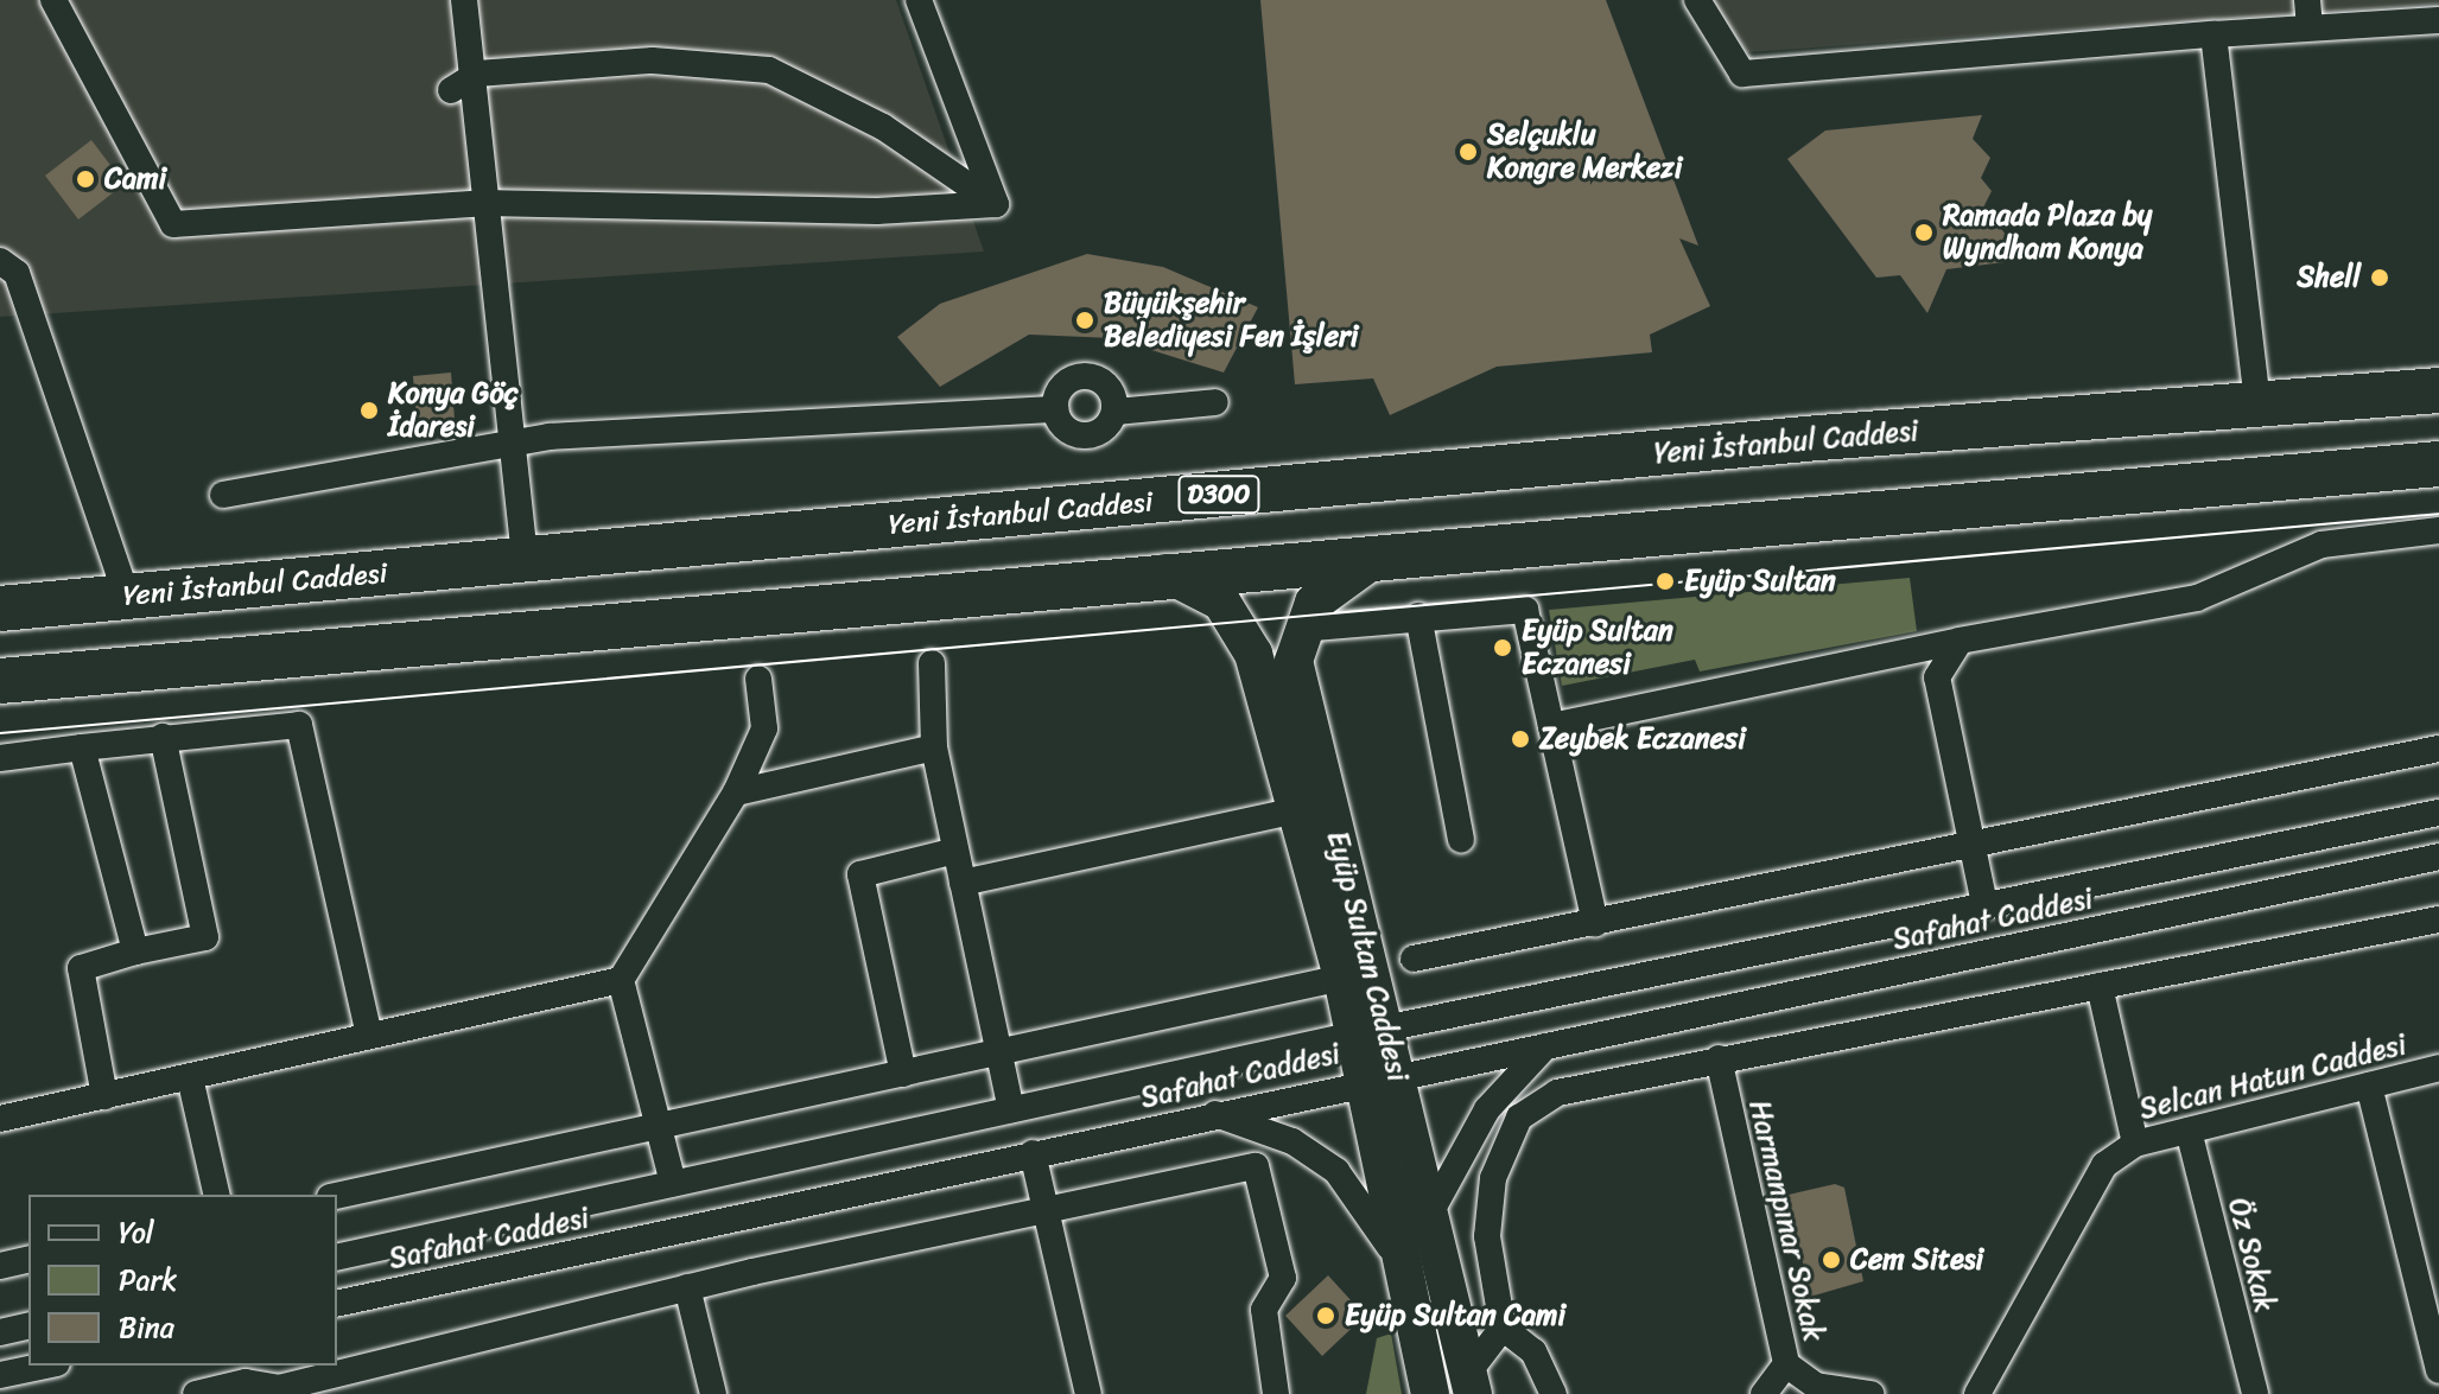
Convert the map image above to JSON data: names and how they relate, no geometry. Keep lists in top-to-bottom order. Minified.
{"streets":{"highway":["Yeni İstanbul Caddesi","D300"],"main road":["Eyüp Sultan Caddesi"],"street":["Safahat Caddesi","Selcan Hatun Caddesi","Harmanpınar Sokak","Öz Sokak"]},"crossings":[["Safahat Caddesi","Eyüp Sultan Caddesi"],["Selcan Hatun Caddesi","Öz Sokak"]],"places":["Selçuklu Kongre Merkezi","Cami","Ramada Plaza by Wyndham Konya","Shell","Büyükşehir Belediyesi Fen İşleri","Konya Göç İdaresi","Eyüp Sultan","Eyüp Sultan Eczanesi","Zeybek Eczanesi","Cem Sitesi","Eyüp Sultan Cami"],"legend":["Yol","Park","Bina"]}
